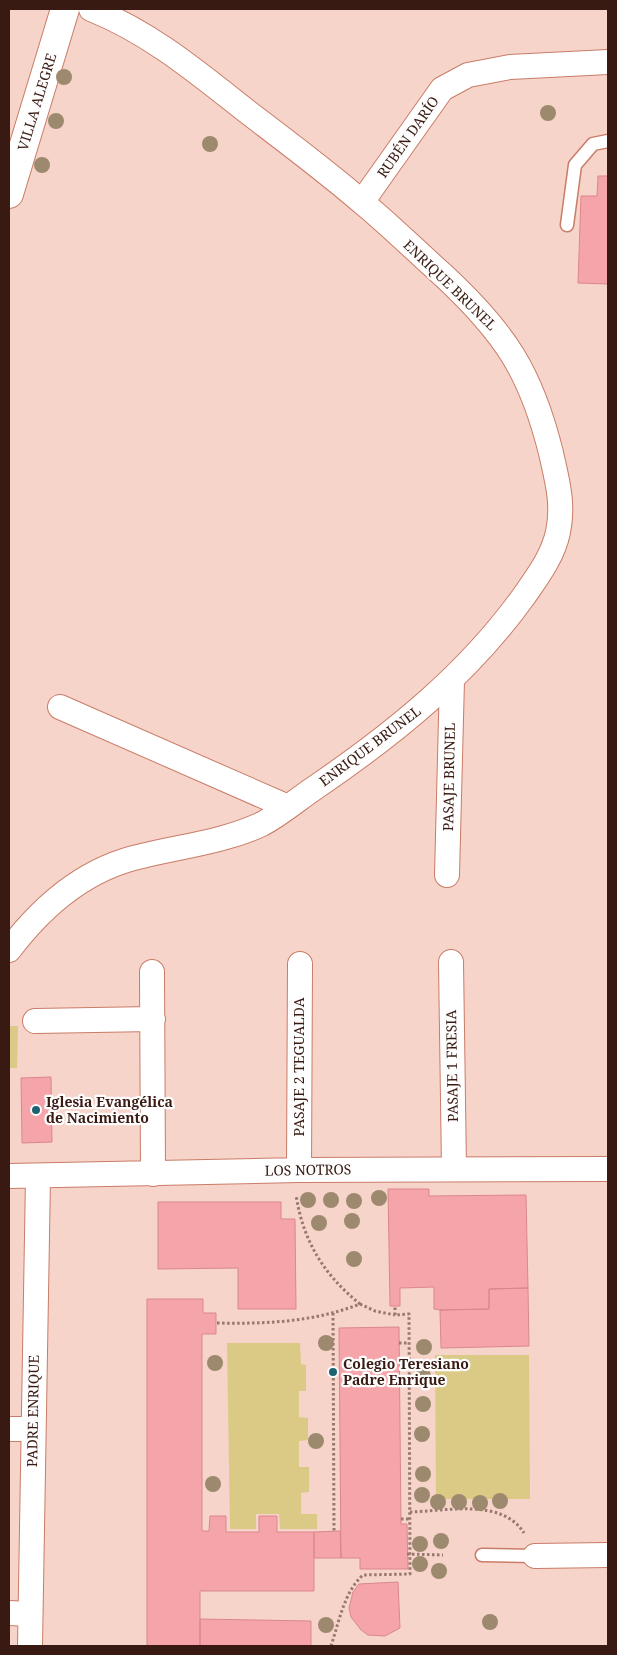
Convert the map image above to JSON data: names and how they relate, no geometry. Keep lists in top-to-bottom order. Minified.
{"streets":{"main road":["VILLA ALEGRE"],"street":["RUBÉN DARÍO","ENRIQUE BRUNEL","PASAJE BRUNEL","PASAJE 1 FRESIA","PASAJE 2 TEGUALDA","LOS NOTROS","PADRE ENRIQUE"]},"crossings":[["RUBÉN DARÍO","ENRIQUE BRUNEL"],["ENRIQUE BRUNEL","PASAJE BRUNEL"],["PASAJE 1 FRESIA","LOS NOTROS"],["PASAJE 2 TEGUALDA","LOS NOTROS"],["LOS NOTROS","PADRE ENRIQUE"]],"places":["Iglesia Evangélica de Nacimiento","Colegio Teresiano Padre Enrique"]}
